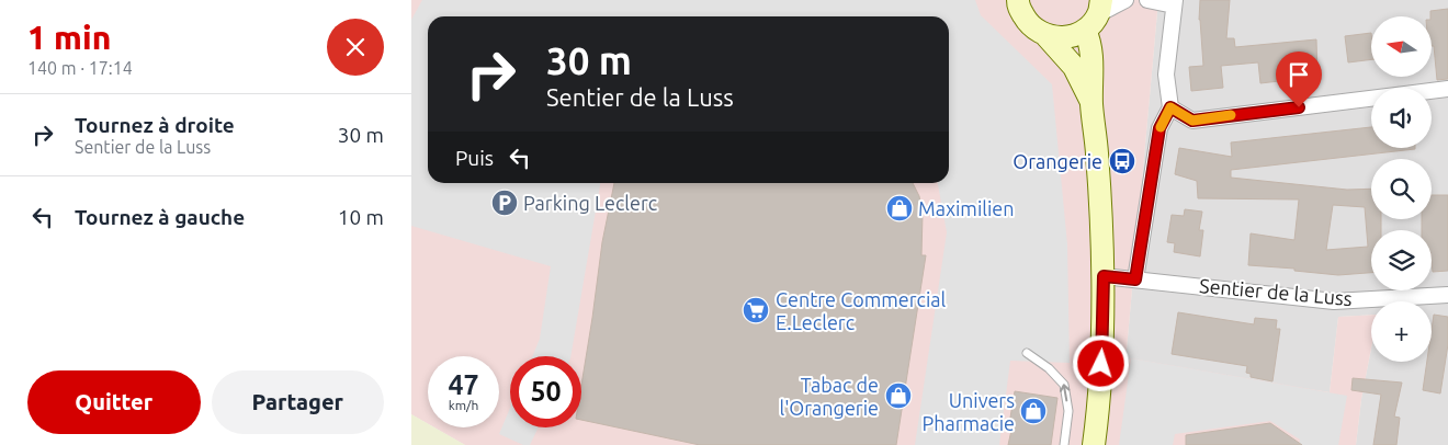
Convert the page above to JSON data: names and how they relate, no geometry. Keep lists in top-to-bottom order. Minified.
{"streets":{"street":["Sentier de la Luss"]},"places":{"bus stop":["Orangerie"],"parking":["Parking Leclerc"],"shop":["Maximilien","Tabac de l'Orangerie","Univers Pharmacie"],"supermarket":["Centre Commercial E.Leclerc"]},"north":"left","page":{"heading":["1 min","140 m · 17:14"],"map_buttons":"+","turn":["30 m","Sentier de la Luss"],"list":[{"name":"Tournez à droite","note":"Sentier de la Luss","value":"30 m"},{"name":"Tournez à gauche","value":"10 m"}],"then":"Puis","speed":"47 km/h","limit":"50","buttons":["Quitter","Partager"]}}
